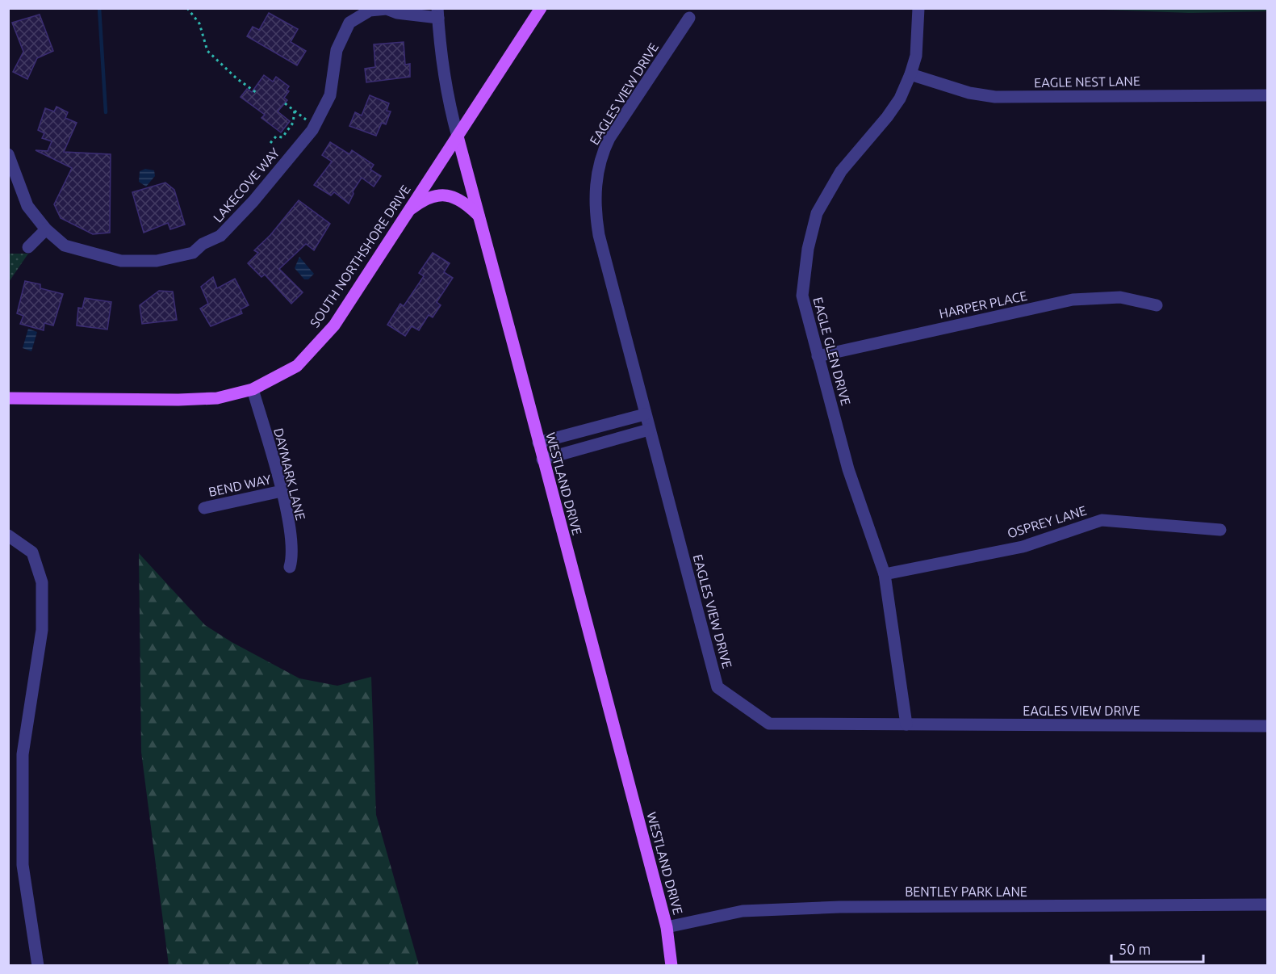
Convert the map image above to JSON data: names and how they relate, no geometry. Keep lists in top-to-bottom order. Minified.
{"streets":{"main road":["SOUTH NORTHSHORE DRIVE","WESTLAND DRIVE"],"street":["EAGLE NEST LANE","EAGLES VIEW DRIVE","LAKECOVE WAY","HARPER PLACE","EAGLE GLEN DRIVE","DAYMARK LANE","BEND WAY","OSPREY LANE","BENTLEY PARK LANE"]},"crossings":[["EAGLE NEST LANE","EAGLE GLEN DRIVE"],["EAGLES VIEW DRIVE","EAGLE GLEN DRIVE"],["LAKECOVE WAY","WESTLAND DRIVE"],["SOUTH NORTHSHORE DRIVE","DAYMARK LANE"],["SOUTH NORTHSHORE DRIVE","WESTLAND DRIVE"],["HARPER PLACE","EAGLE GLEN DRIVE"],["EAGLE GLEN DRIVE","OSPREY LANE"],["DAYMARK LANE","BEND WAY"],["WESTLAND DRIVE","BENTLEY PARK LANE"]],"scale_bar":"50 m"}
